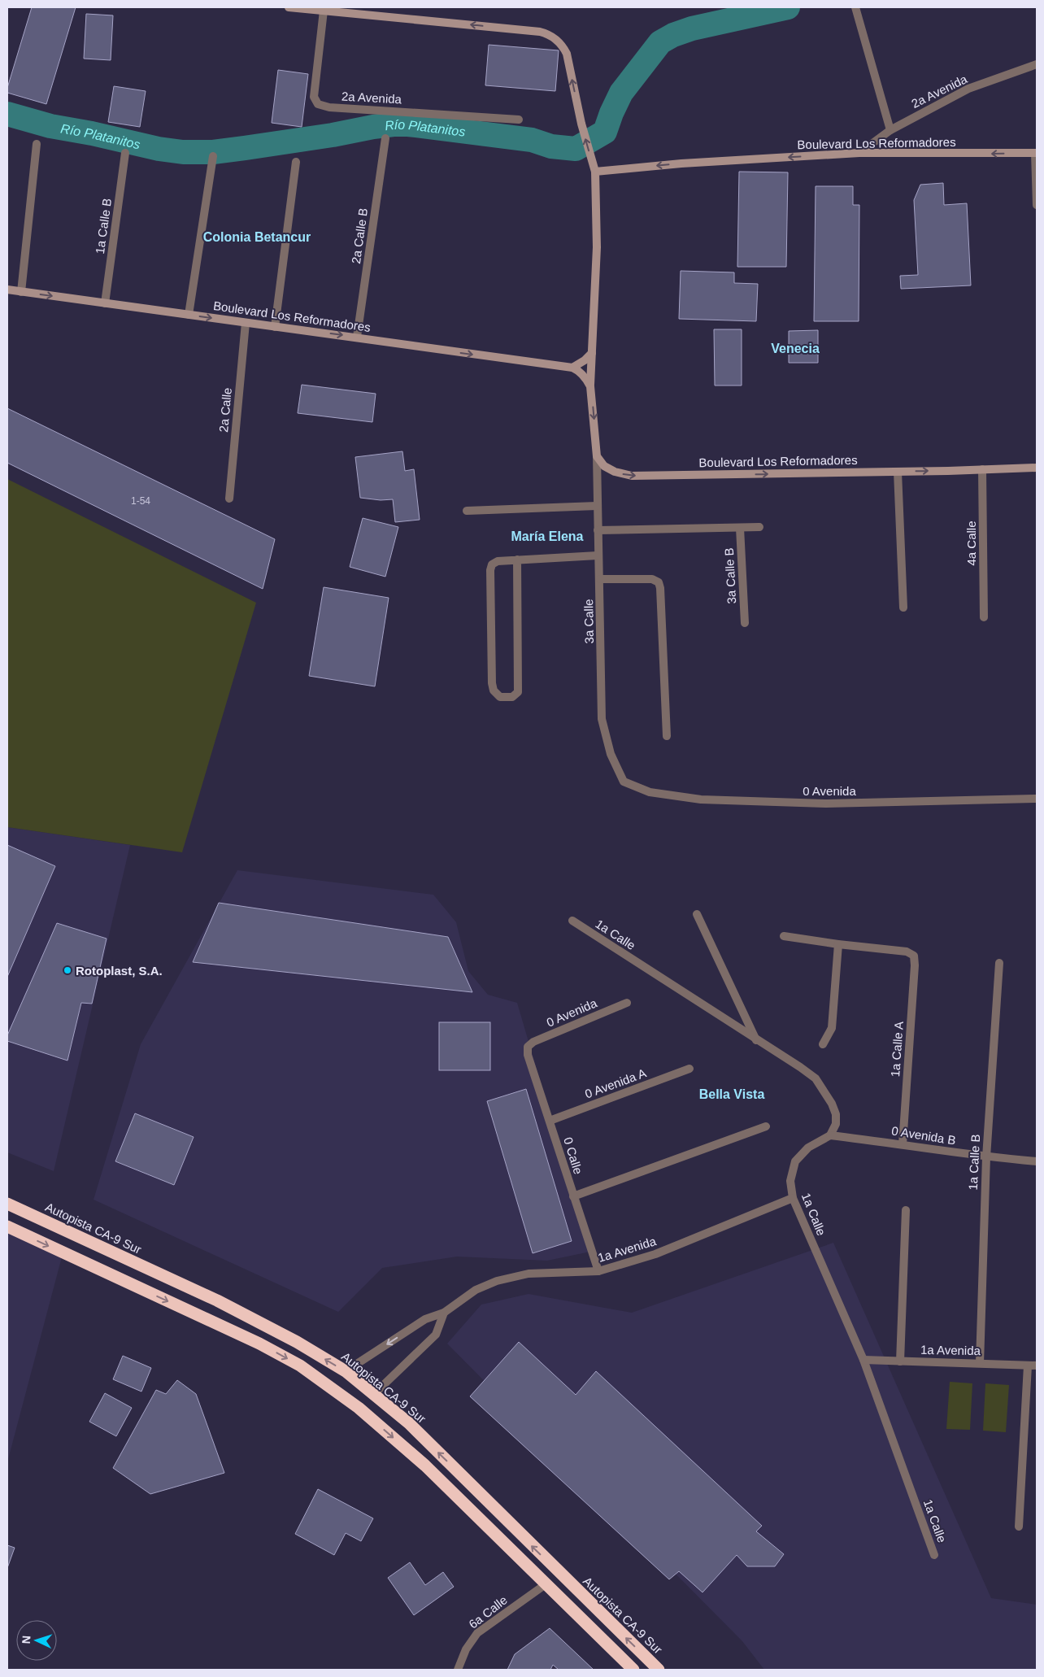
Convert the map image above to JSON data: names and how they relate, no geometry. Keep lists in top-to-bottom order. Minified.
{"streets":{"highway":["Autopista CA-9 Sur"],"main road":["Boulevard Los Reformadores"],"street":["2a Avenida","1a Calle B","2a Calle B","2a Calle","4a Calle","3a Calle B","3a Calle","0 Avenida","1a Calle","1a Calle A","0 Avenida A","0 Avenida B","0 Calle","1a Avenida","6a Calle"]},"crossings":[["2a Avenida","Boulevard Los Reformadores"],["Boulevard Los Reformadores","1a Calle B"],["Boulevard Los Reformadores","2a Calle B"],["Boulevard Los Reformadores","2a Calle"],["Boulevard Los Reformadores","4a Calle"],["Boulevard Los Reformadores","3a Calle"],["1a Calle B","0 Avenida B"],["1a Calle B","1a Avenida"],["3a Calle","0 Avenida"],["0 Avenida","0 Calle"],["1a Calle","0 Avenida B"],["1a Calle","1a Avenida"],["1a Calle A","0 Avenida B"],["0 Avenida A","0 Calle"],["0 Calle","1a Avenida"],["Autopista CA-9 Sur","1a Avenida"]],"districts":["Colonia Betancur","Venecia","María Elena","Bella Vista"],"water":["Río Platanitos"],"places":["Rotoplast, S.A."],"house_numbers":["1-54"],"north":"left"}
